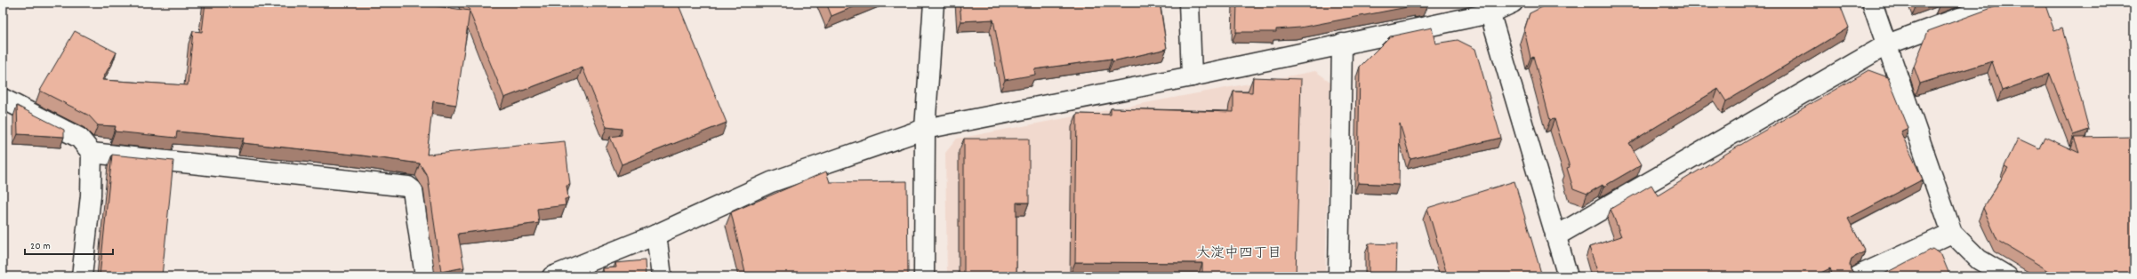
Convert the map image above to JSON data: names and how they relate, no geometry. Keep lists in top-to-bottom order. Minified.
{"districts":["大淀中四丁目"],"scale_bar":"20 m"}
